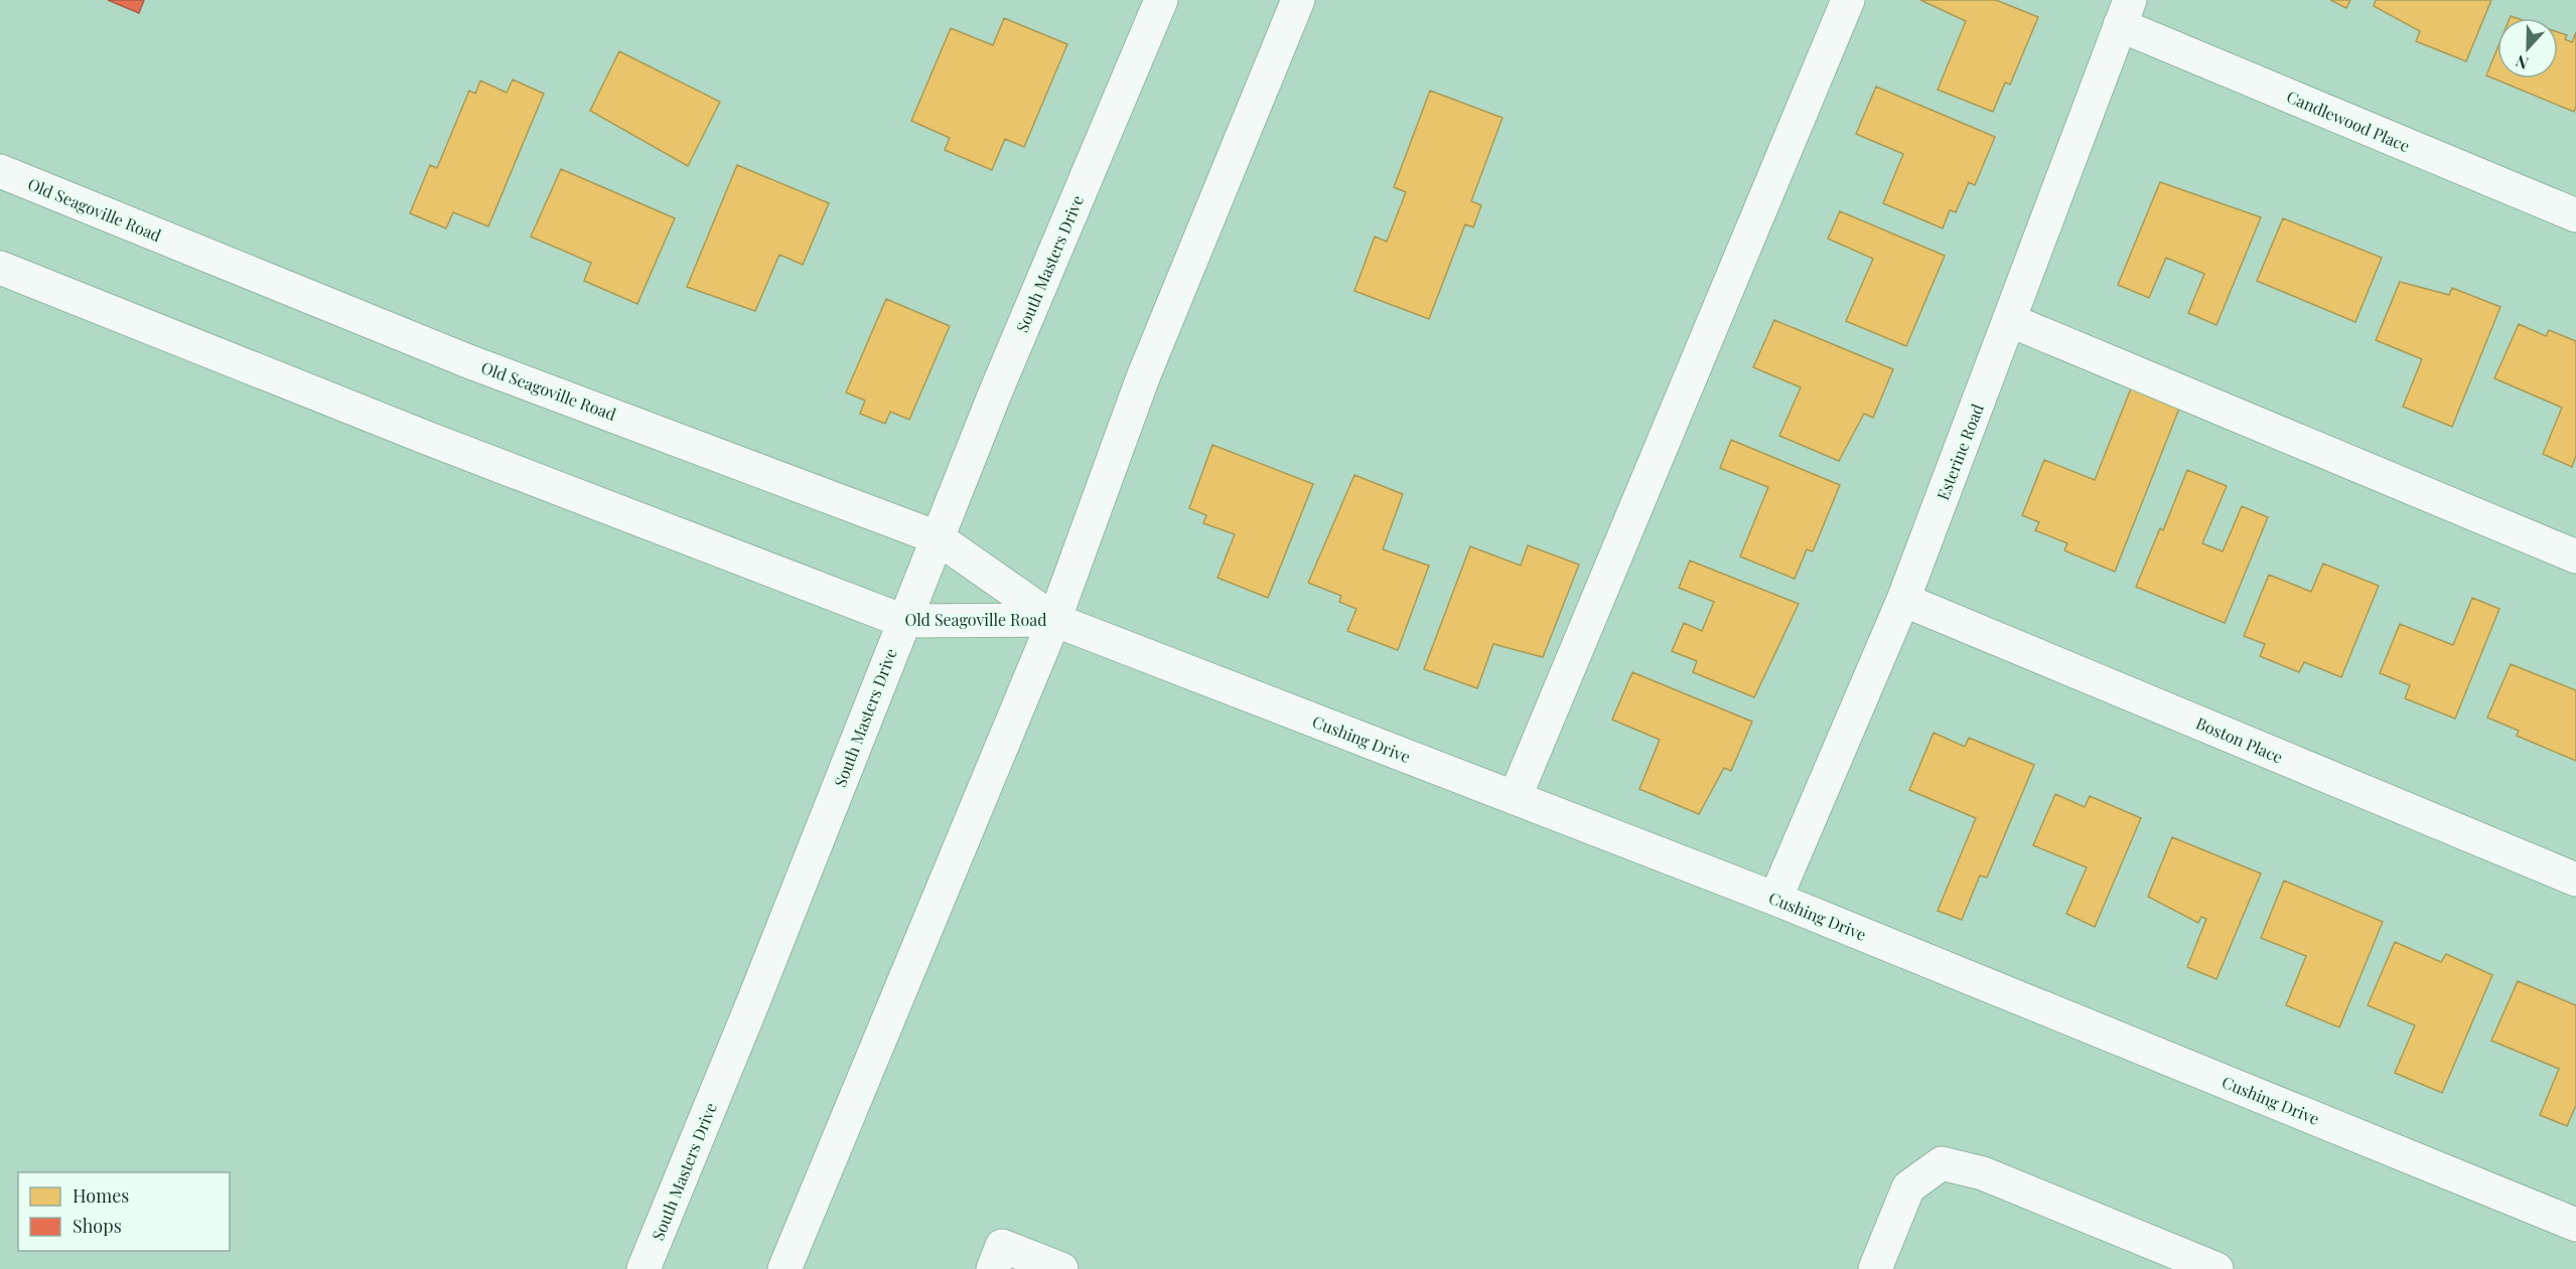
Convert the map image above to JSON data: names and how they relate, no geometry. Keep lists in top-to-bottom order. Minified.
{"streets":{"main road":["Candlewood Place","Old Seagoville Road","South Masters Drive","Esterine Road","Cushing Drive","Boston Place"]},"crossings":[["Candlewood Place","Esterine Road"],["Old Seagoville Road","South Masters Drive"],["Old Seagoville Road","Cushing Drive"],["Esterine Road","Cushing Drive"],["Esterine Road","Boston Place"]],"legend":["Homes","Shops"],"north":"bottom"}
